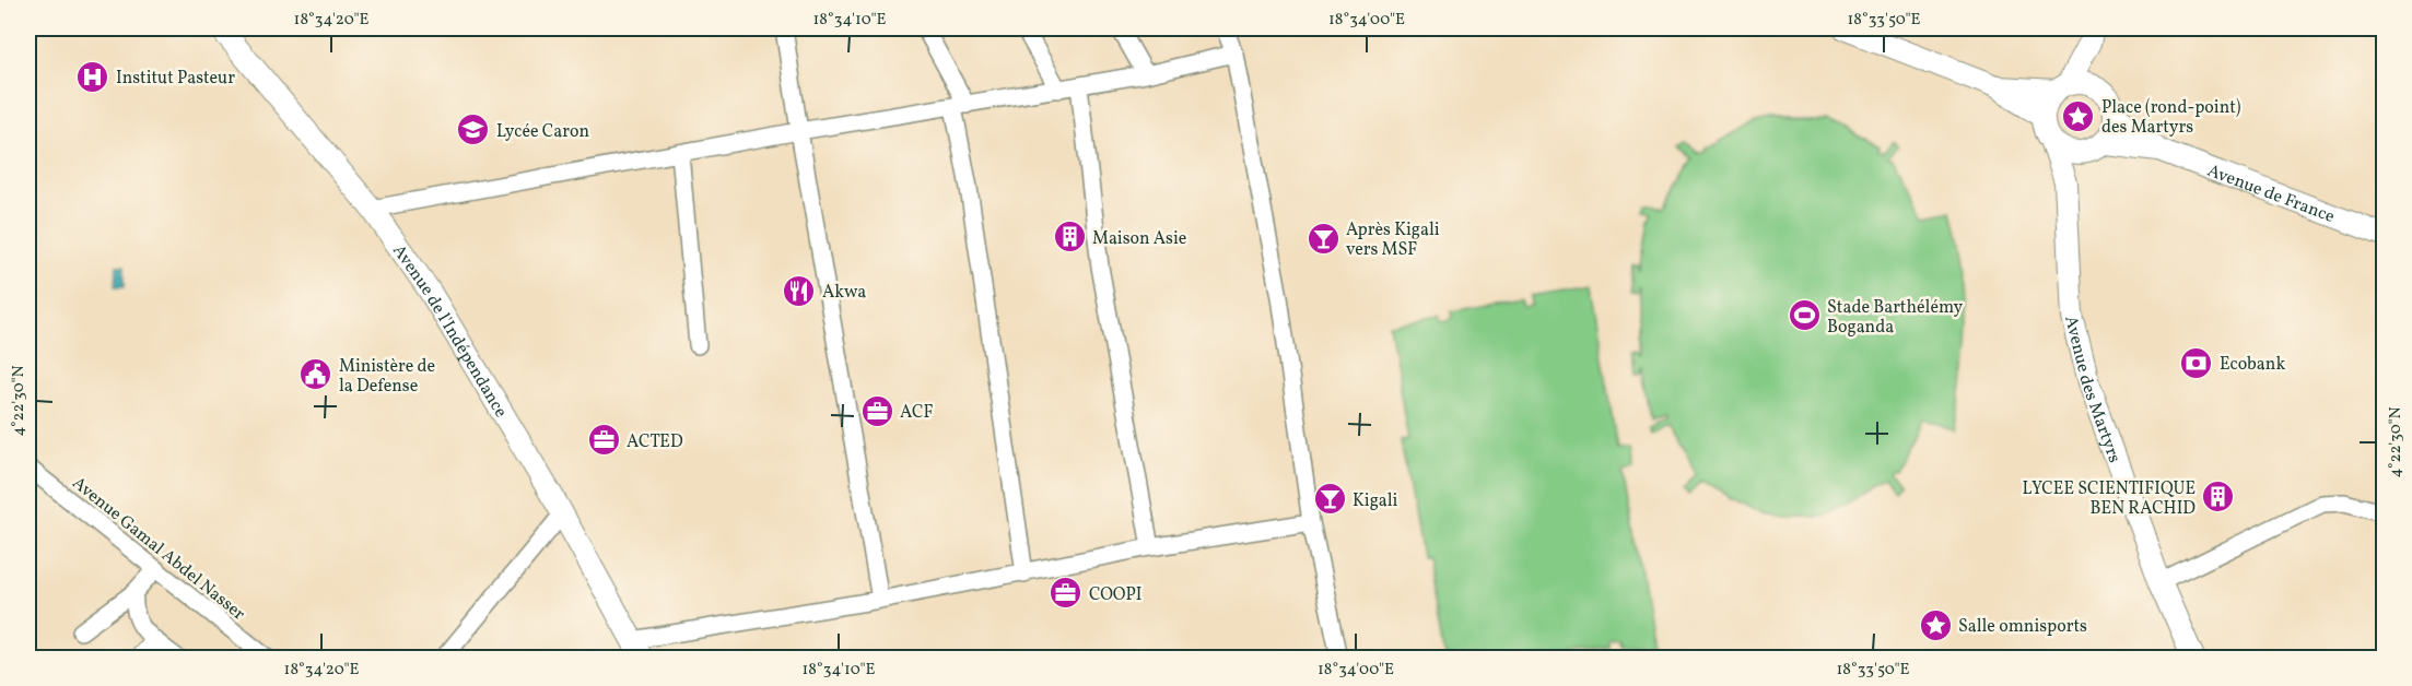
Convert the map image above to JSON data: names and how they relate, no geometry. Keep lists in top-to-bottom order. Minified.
{"streets":{"main road":["Avenue de France","Avenue de l'Indépendance","Avenue des Martyrs"],"street":["Avenue Gamal Abdel Nasser"]},"crossings":[["Avenue de France","Avenue des Martyrs"]],"places":{"hospital":["Institut Pasteur"],"place":["Place (rond-point) des Martyrs","Salle omnisports"],"school or university":["Lycée Caron"],"building":["Maison Asie","LYCEE SCIENTIFIQUE BEN RACHID"],"bar":["Après Kigali vers MSF","Kigali"],"restaurant":["Akwa"],"sports":["Stade Barthélémy Boganda"],"bank":["Ecobank"],"public building":["Ministère de la Defense"],"office":["ACF","ACTED","COOPI"]},"coordinates":["18°34'20\"E","18°34'10\"E","18°34'00\"E","18°33'50\"E","4°22'30\"N"]}
